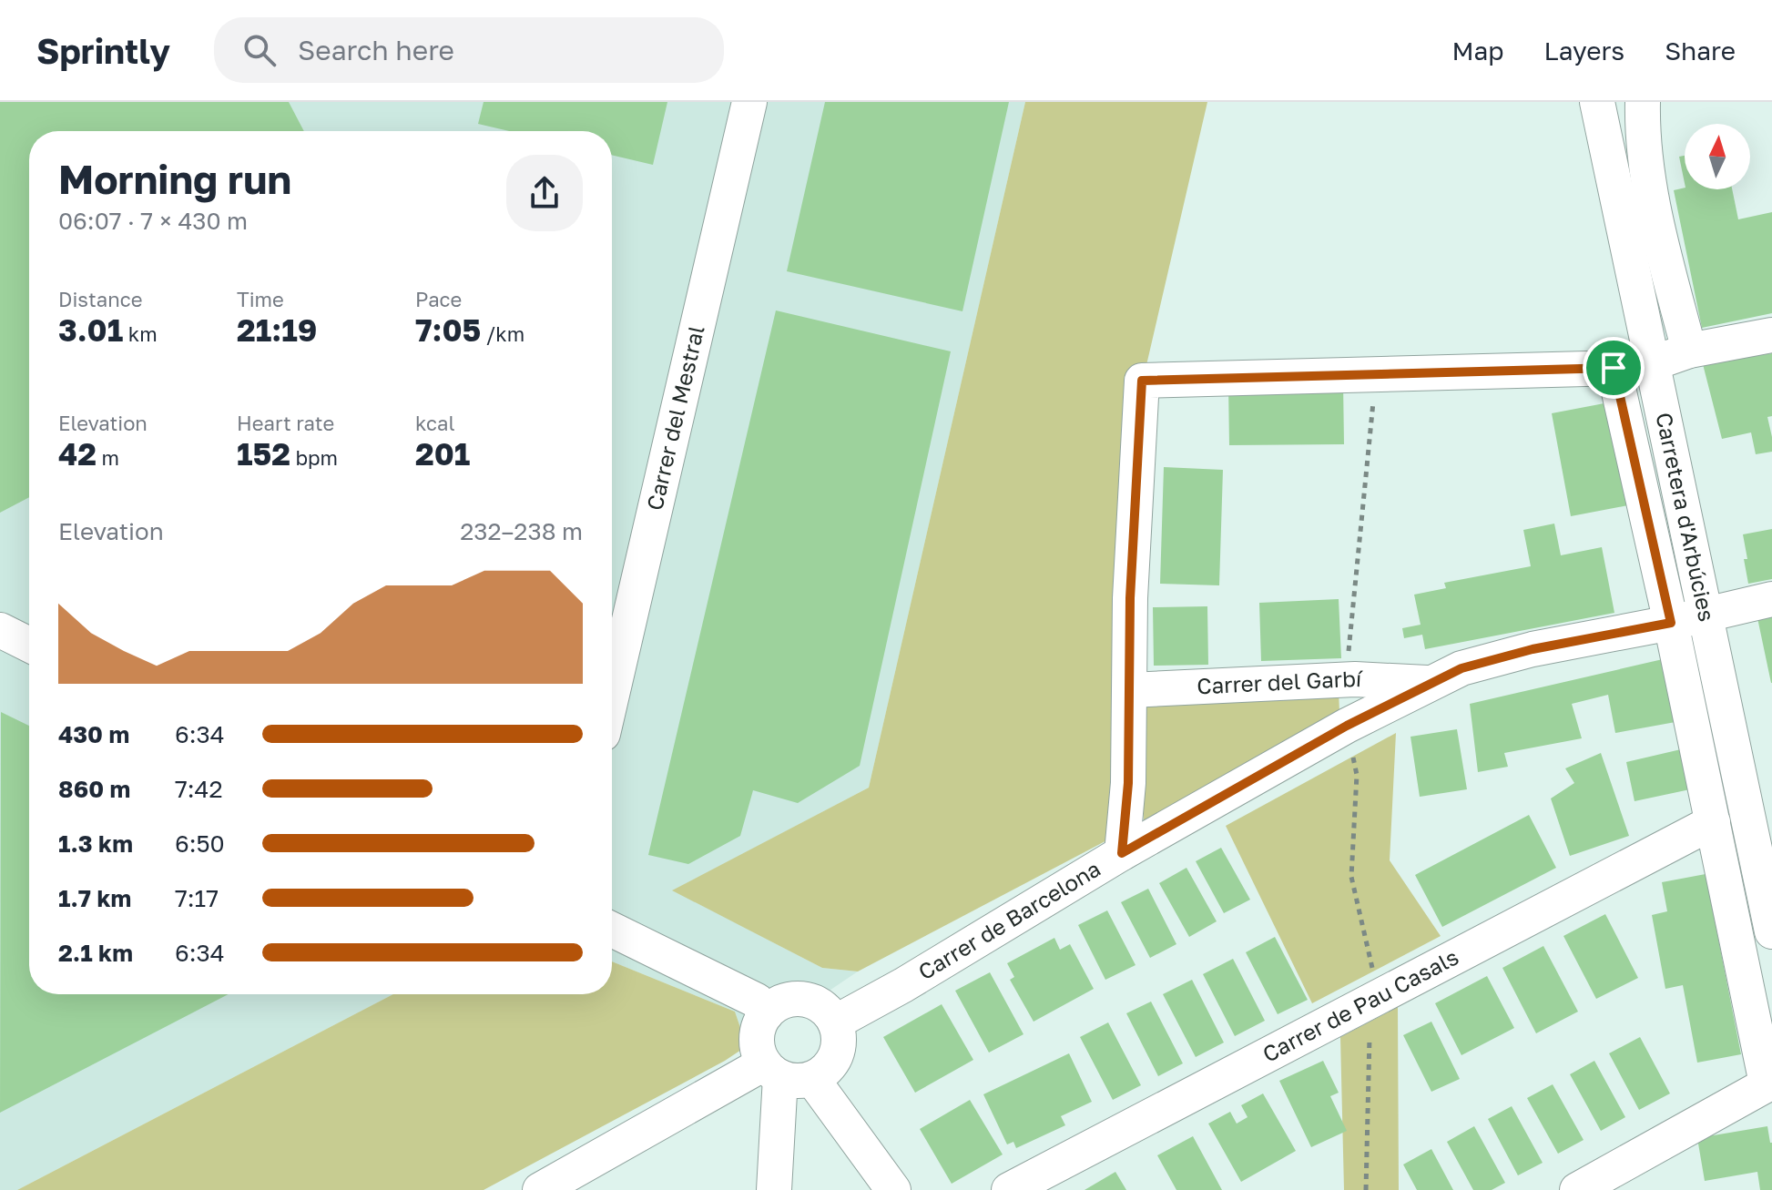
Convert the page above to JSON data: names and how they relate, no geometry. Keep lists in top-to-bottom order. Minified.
{"streets":{"street":["Carrer del Mestral","Carretera d'Arbúcies","Carrer del Garbí","Carrer de Barcelona","Carrer de Pau Casals"]},"crossings":[["Carretera d'Arbúcies","Carrer de Barcelona"],["Carretera d'Arbúcies","Carrer de Pau Casals"],["Carrer del Garbí","Carrer de Barcelona"]],"north":"top","page":{"header":"Sprintly","search":"Search here","nav":["Map","Layers","Share"],"heading":["Morning run","06:07 · 7 × 430 m"],"stats":[["Distance","3.01 km"],["Time","21:19"],["Pace","7:05 /km"],["Elevation","42 m"],["Heart rate","152 bpm"],["kcal","201"]],"chart":["Elevation","232–238 m"],"list":[{"name":"430 m","note":"6:34"},{"name":"860 m","note":"7:42"},{"name":"1.3 km","note":"6:50"},{"name":"1.7 km","note":"7:17"},{"name":"2.1 km","note":"6:34"}]}}
